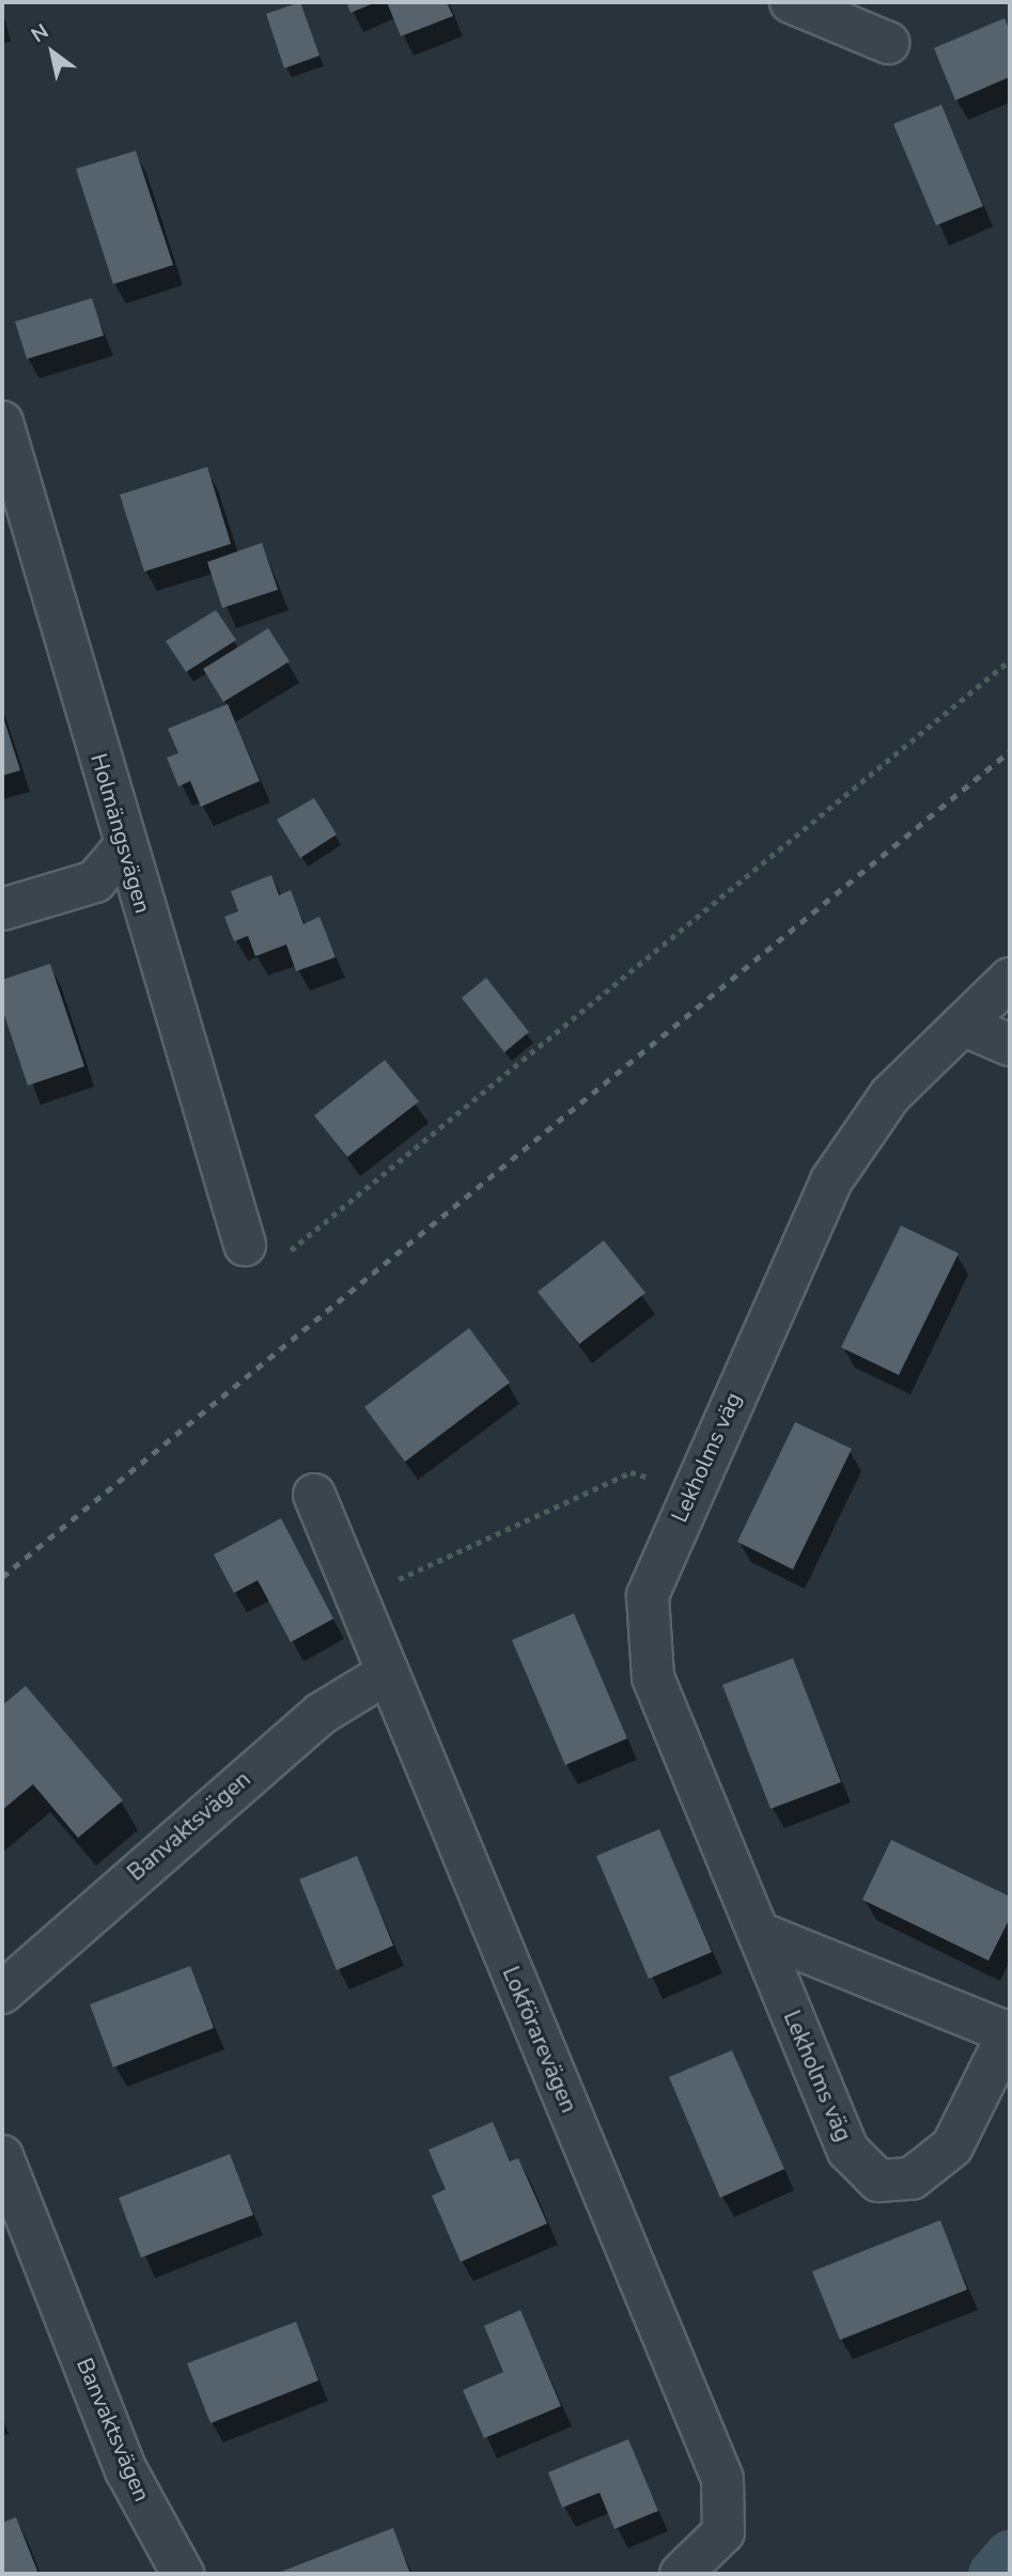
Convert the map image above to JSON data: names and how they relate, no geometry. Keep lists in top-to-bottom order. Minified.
{"streets":{"street":["Holmängsvägen","Lekholms väg","Banvaktsvägen","Lokförarevägen"]},"crossings":[["Banvaktsvägen","Lokförarevägen"]],"north":"top left"}
